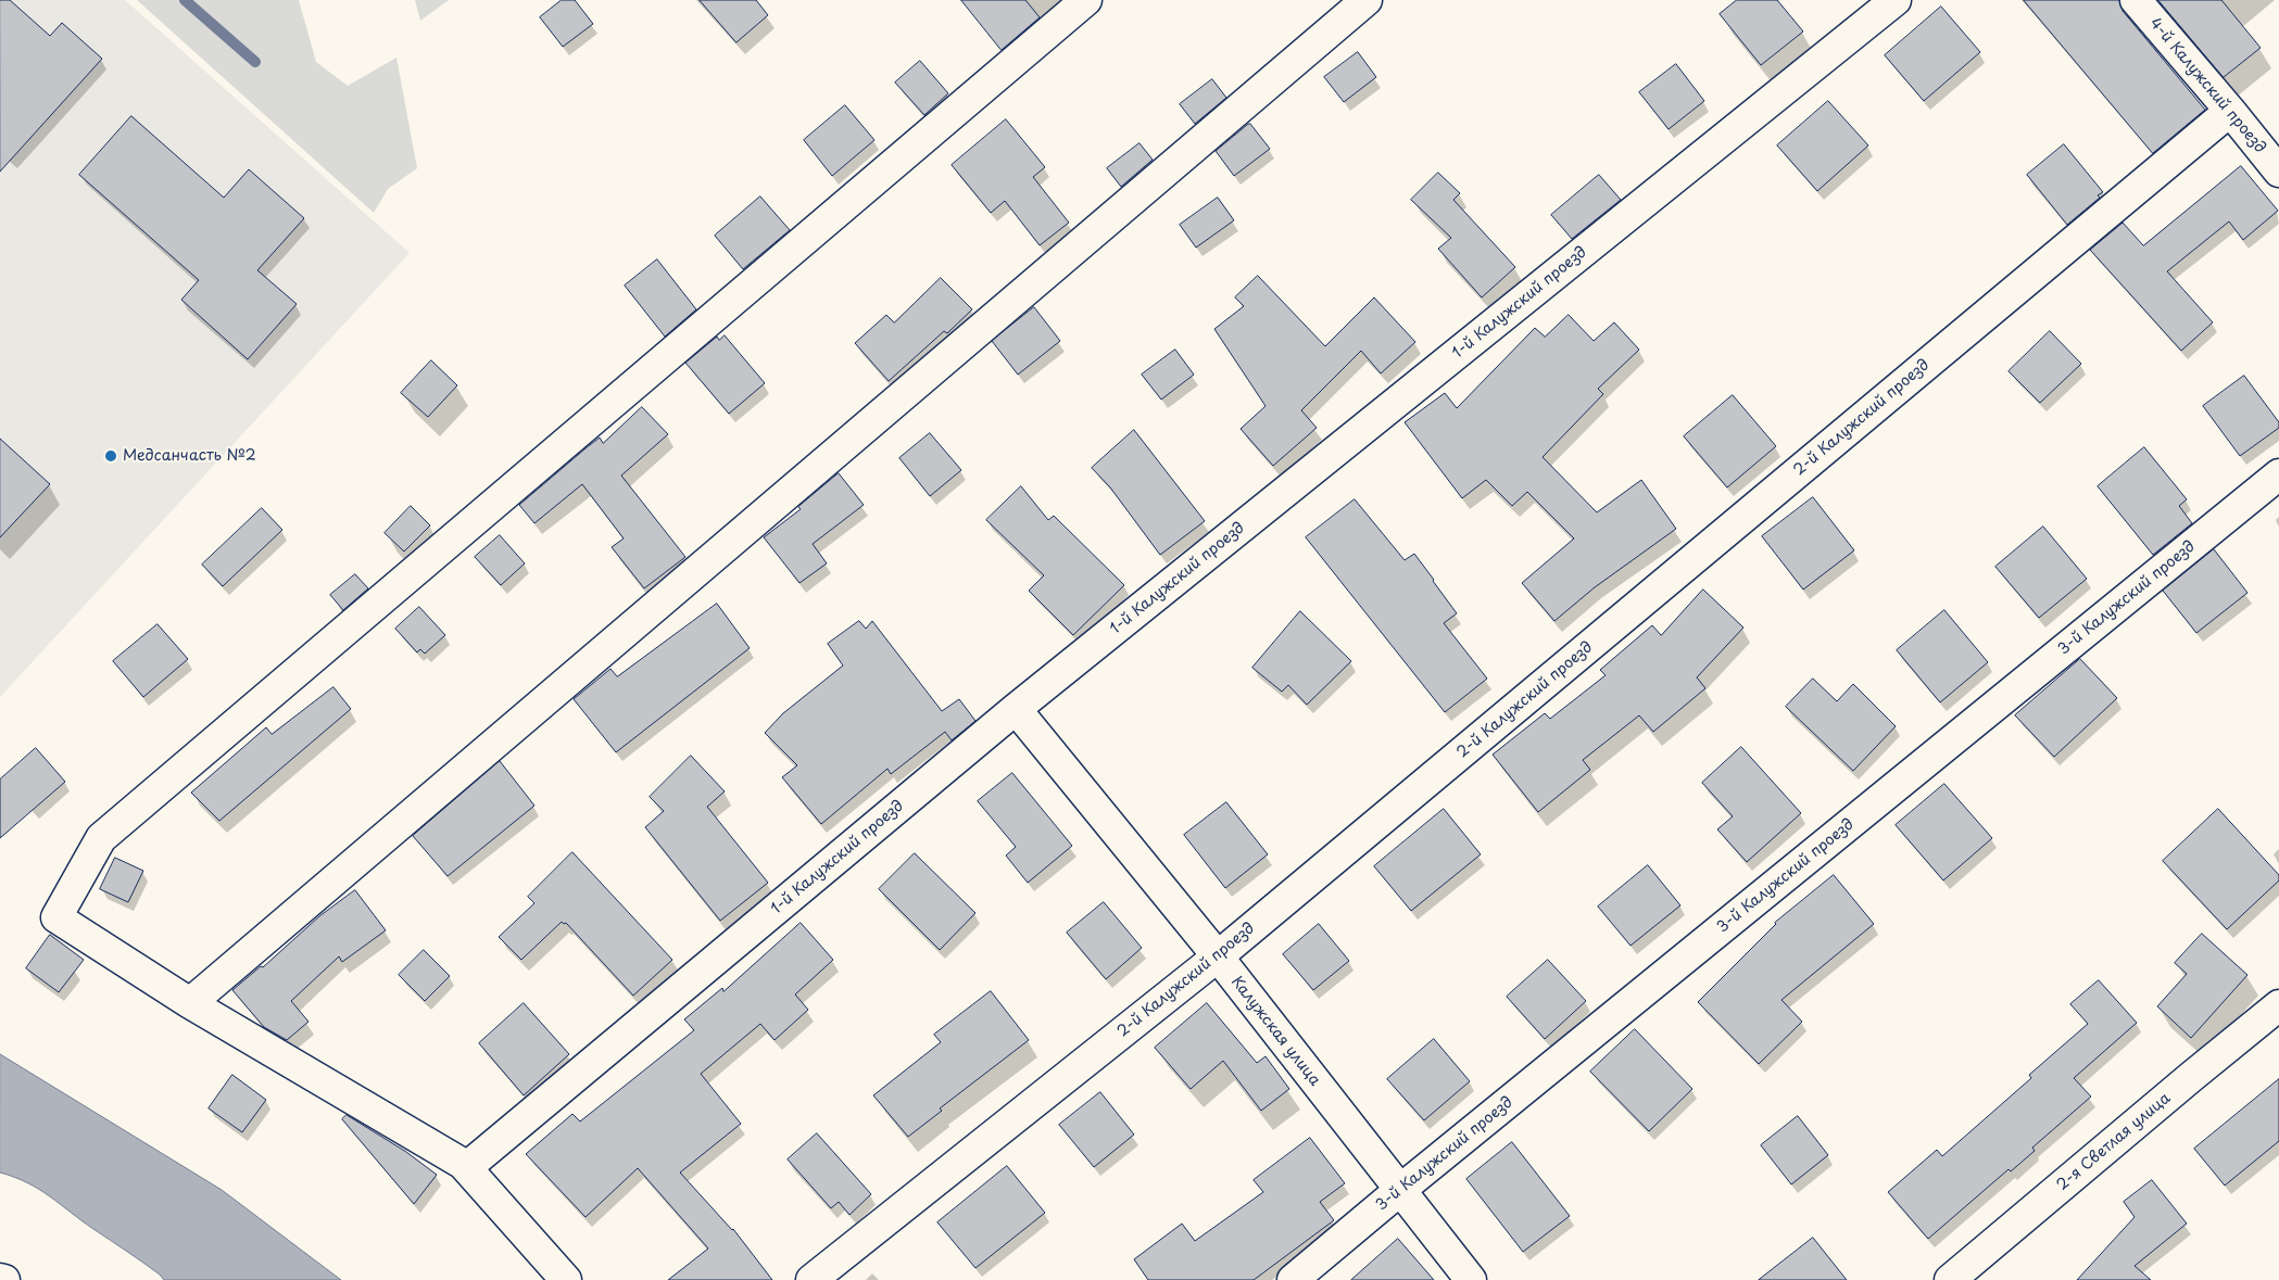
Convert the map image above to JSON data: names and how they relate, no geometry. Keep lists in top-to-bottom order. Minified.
{"streets":{"street":["4-й Калужский проезд","1-й Калужский проезд","2-й Калужский проезд","3-й Калужский проезд","Калужская улица","2-я Светлая улица"]},"crossings":[["4-й Калужский проезд","2-й Калужский проезд"],["1-й Калужский проезд","Калужская улица"],["2-й Калужский проезд","Калужская улица"],["3-й Калужский проезд","Калужская улица"]],"places":["Медсанчасть №2"]}
